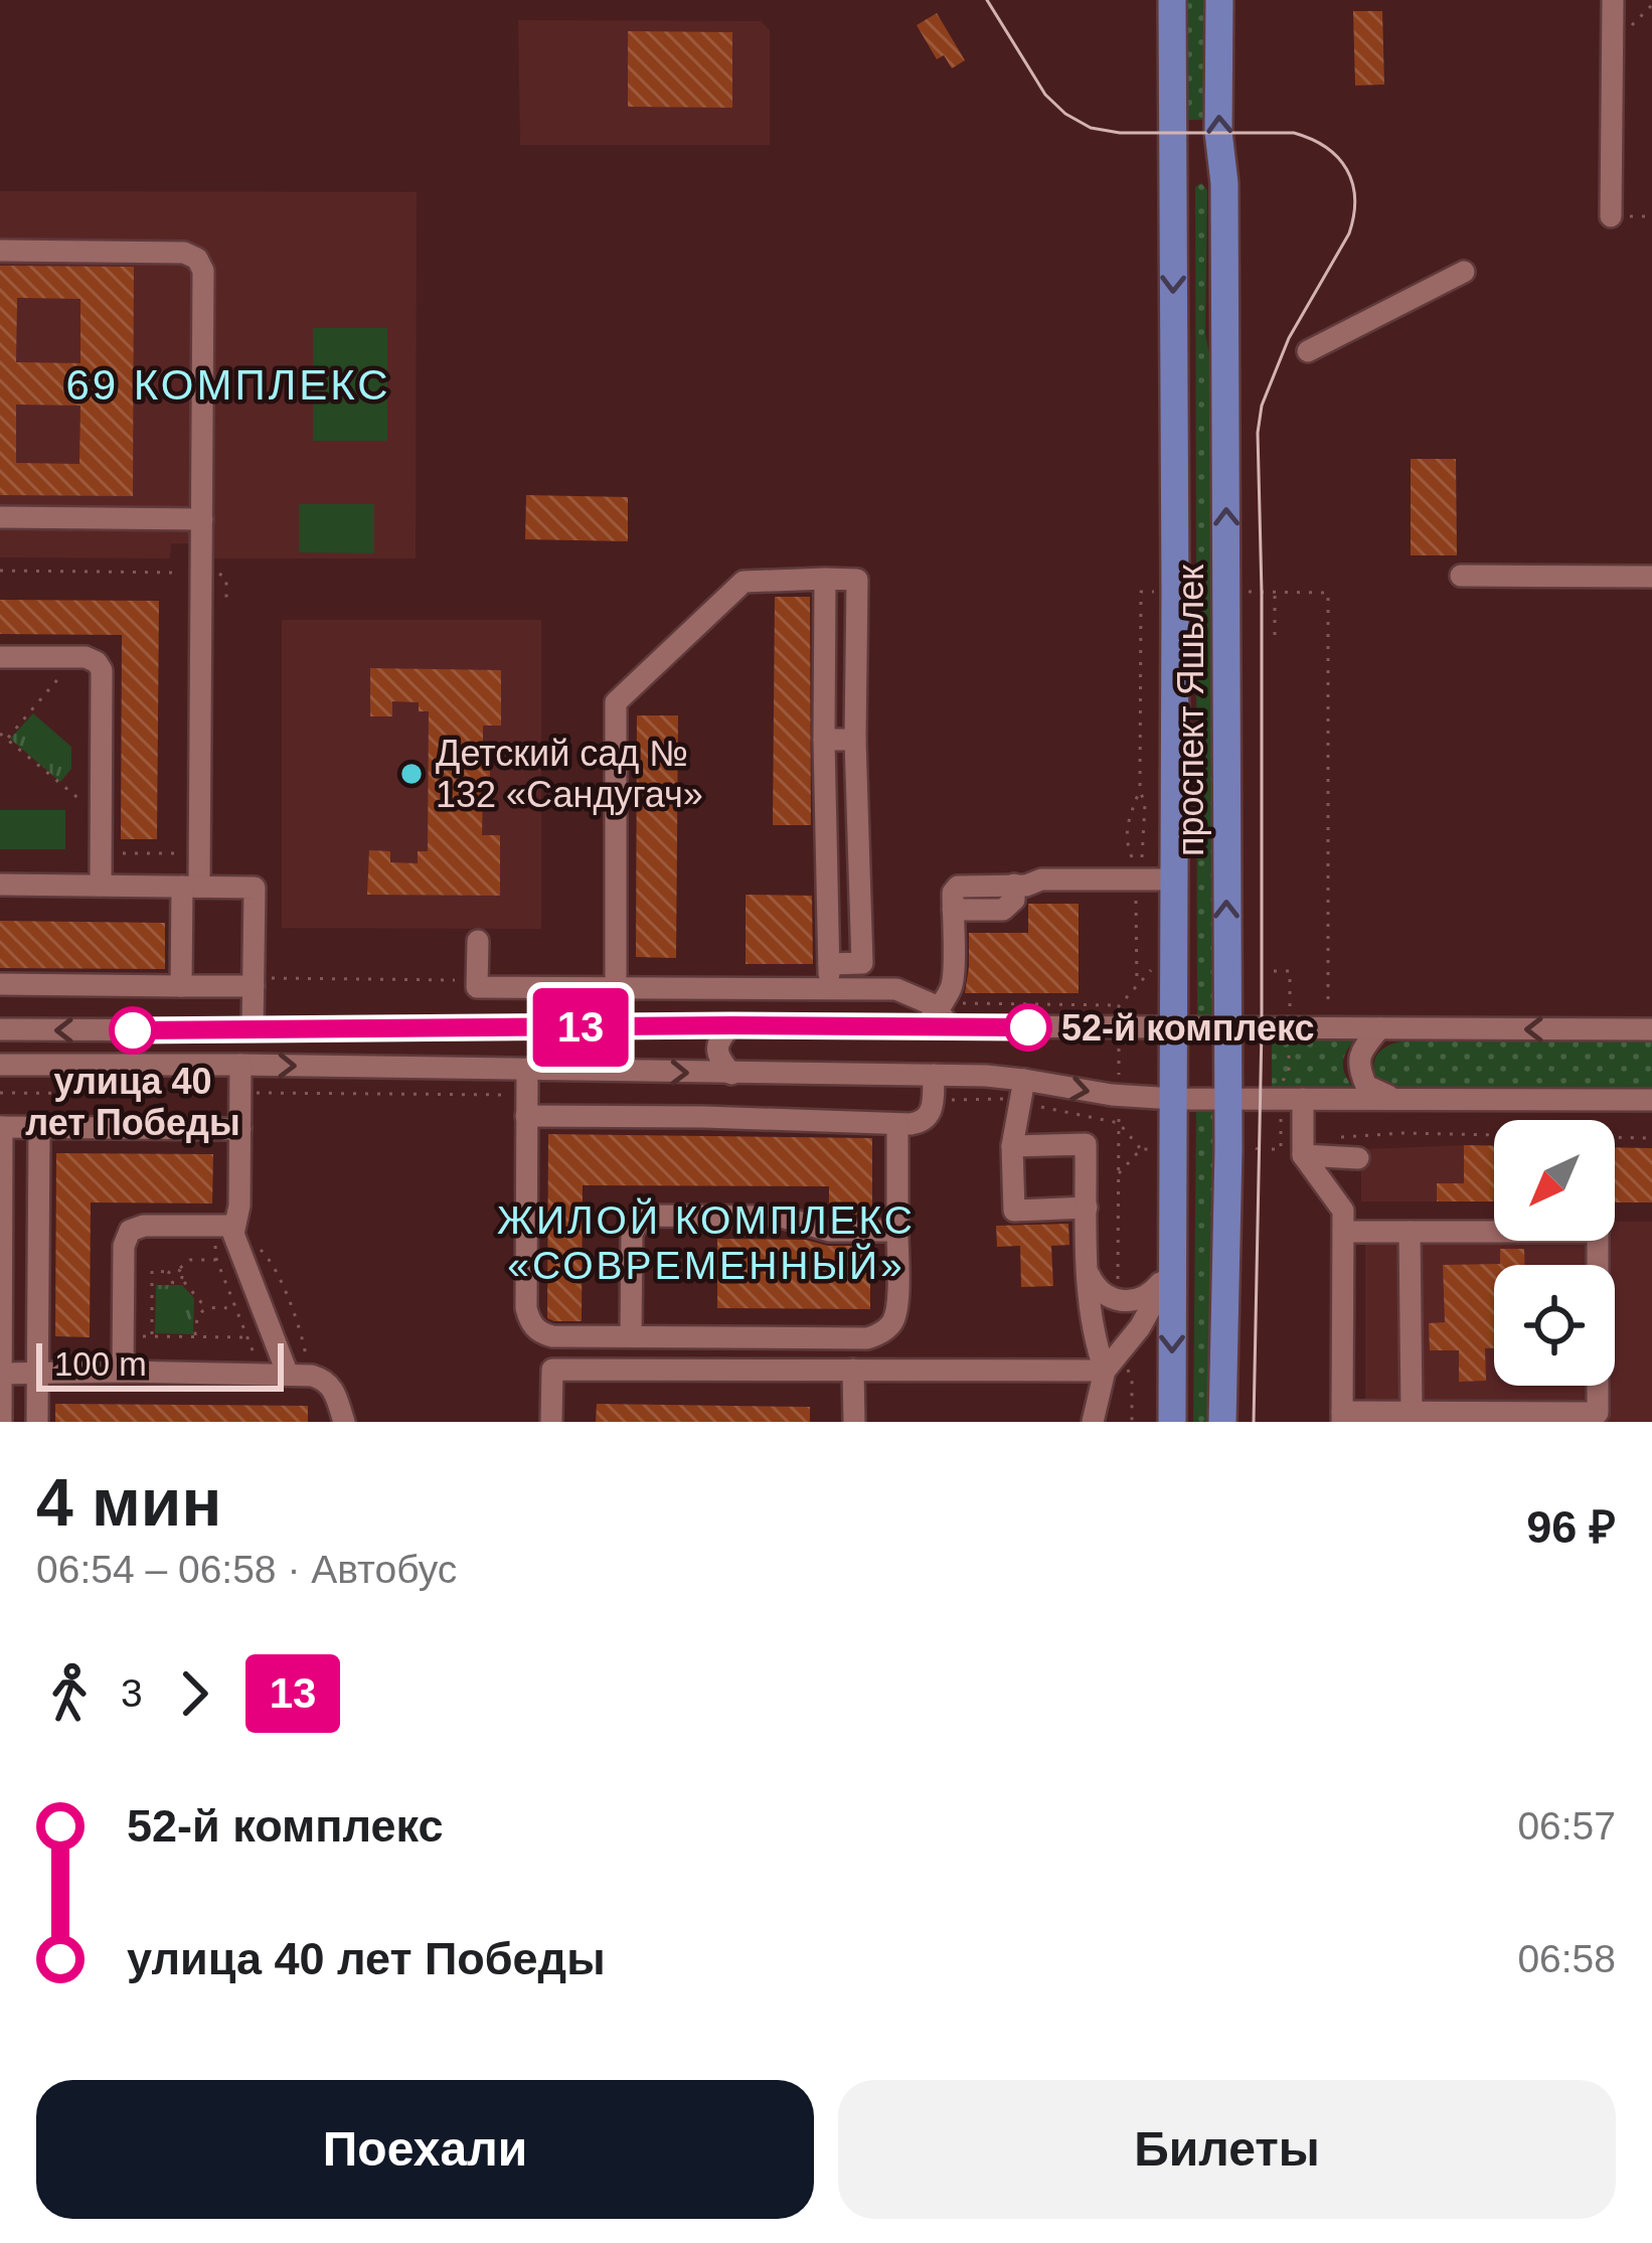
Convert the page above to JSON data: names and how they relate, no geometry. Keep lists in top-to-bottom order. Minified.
{"streets":{"main road":["проспект Яшьлек"]},"districts":["69 КОМПЛЕКС","ЖИЛОЙ КОМПЛЕКС «СОВРЕМЕННЫЙ»"],"places":["Детский сад № 132 «Сандугач»","52-й комплекс","улица 40 лет Победы"],"lines":["bus line 13"],"scale_bar":"100 m","north":"bottom left","page":{"on_map":"13","scale":"100 m","heading":["4 мин","06:54 – 06:58 · Автобус","96 ₽"],"legs":["3","13"],"list":[{"name":"52-й комплекс","value":"06:57"},{"name":"улица 40 лет Победы","value":"06:58"}],"buttons":["Поехали","Билеты"]}}
